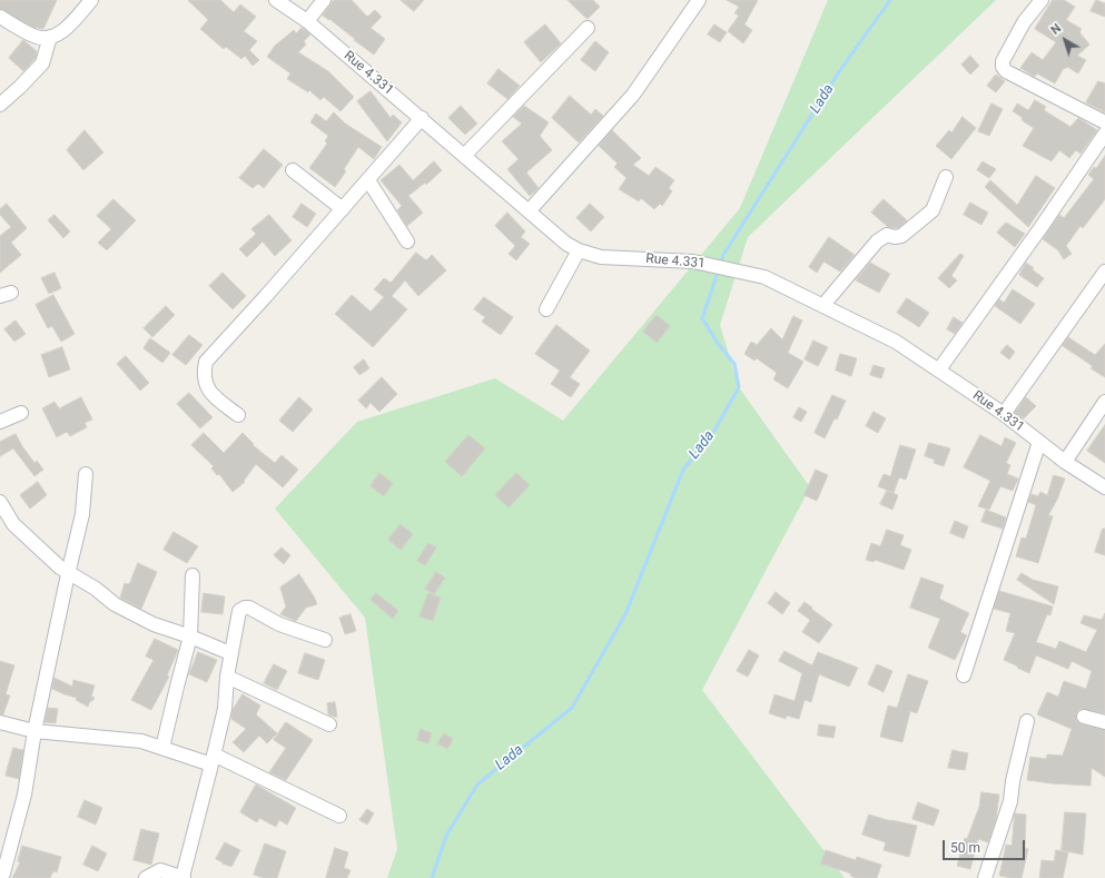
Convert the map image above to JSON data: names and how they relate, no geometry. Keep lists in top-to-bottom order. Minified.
{"streets":{"street":["Rue 4.331"]},"water":["Lada"],"scale_bar":"50 m","north":"top left"}
